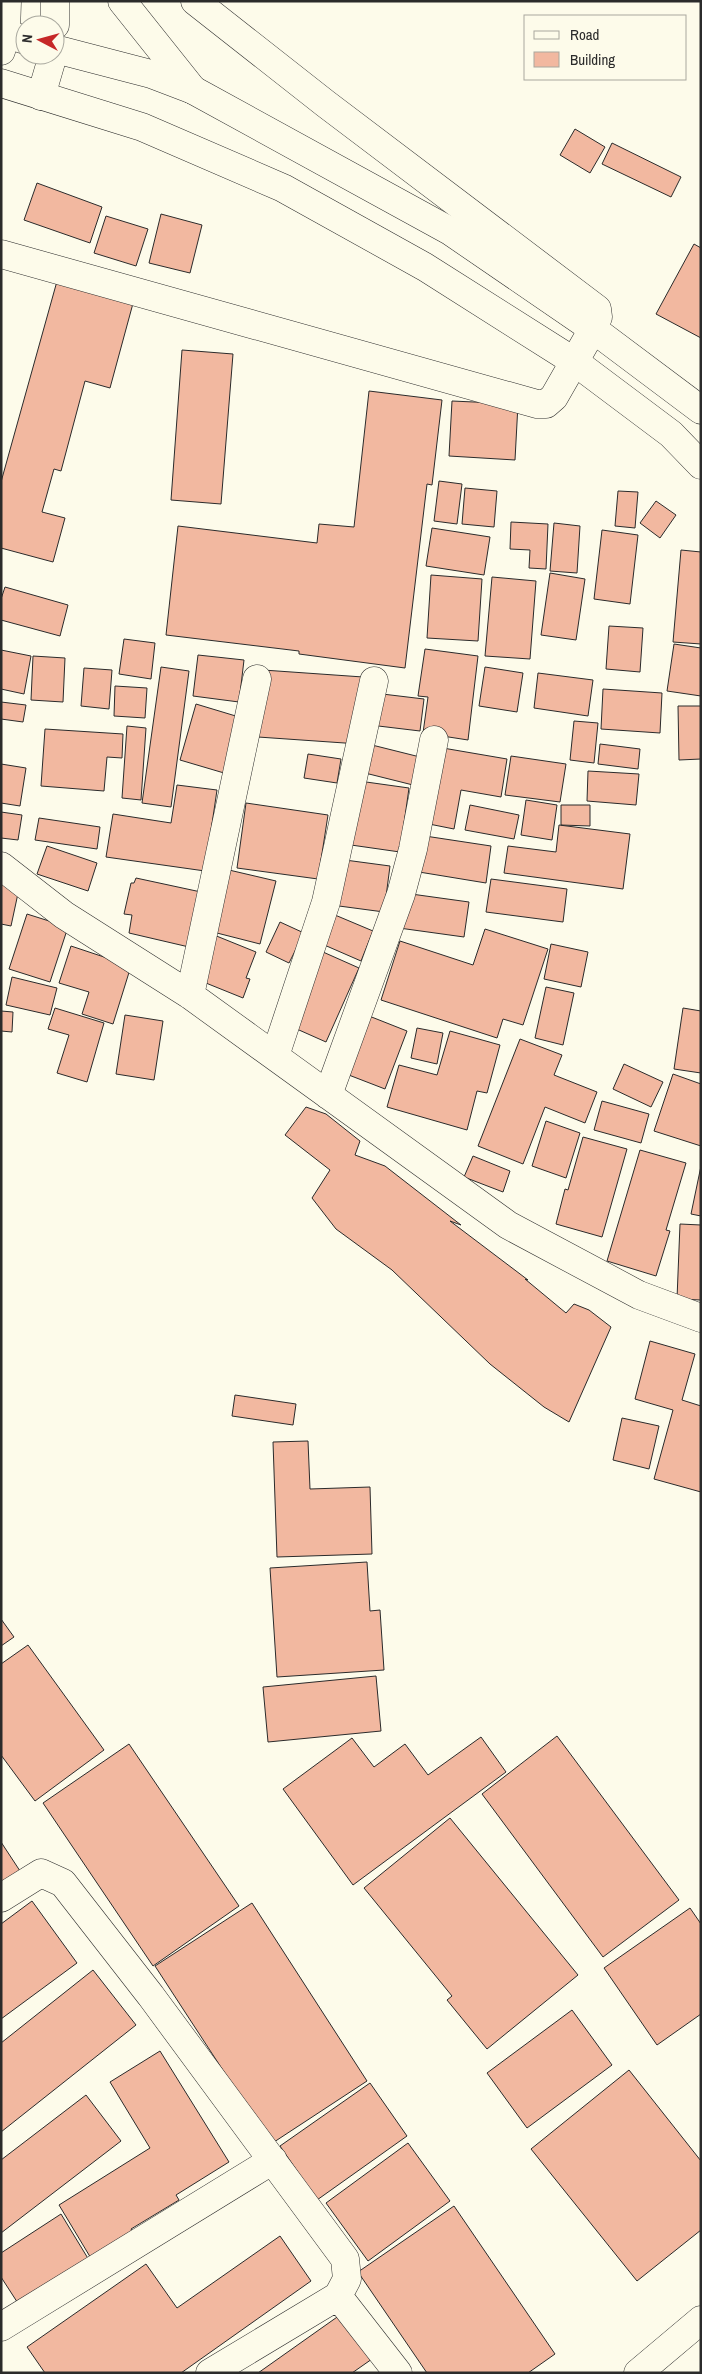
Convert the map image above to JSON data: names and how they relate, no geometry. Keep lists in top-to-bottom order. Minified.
{"legend":["Road","Building"],"north":"left"}
